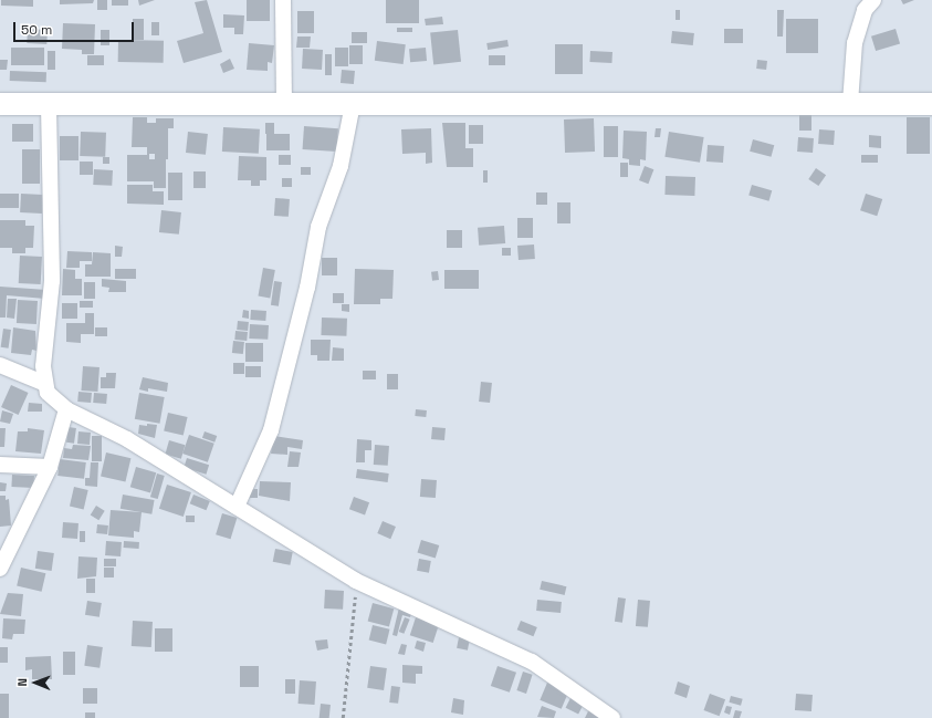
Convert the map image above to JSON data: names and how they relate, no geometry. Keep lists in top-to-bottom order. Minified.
{"scale_bar":"50 m","north":"left"}
